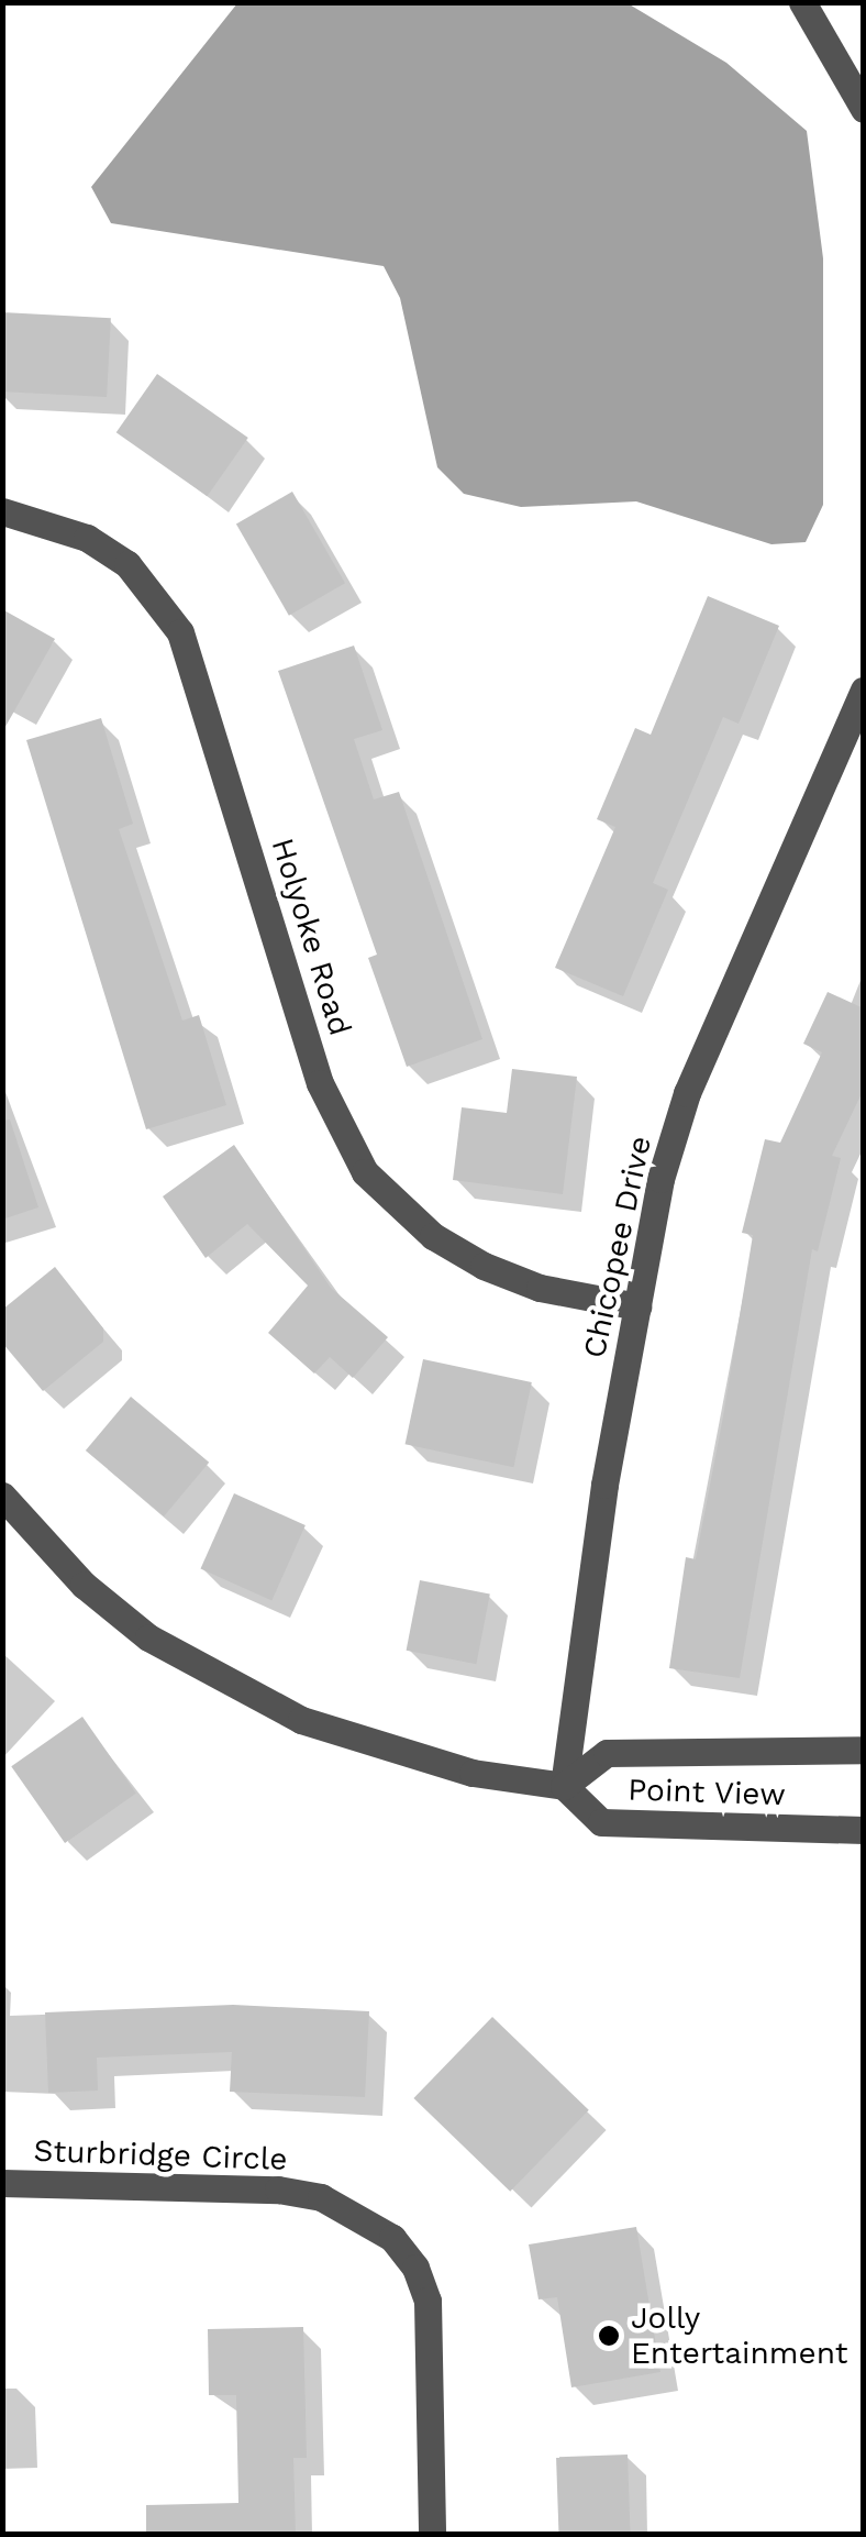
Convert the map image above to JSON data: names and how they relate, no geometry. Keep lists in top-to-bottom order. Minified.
{"streets":{"street":["Holyoke Road","Chicopee Drive","Point View","Sturbridge Circle"]},"crossings":[["Holyoke Road","Chicopee Drive"],["Chicopee Drive","Point View"]],"places":["Jolly Entertainment"]}
